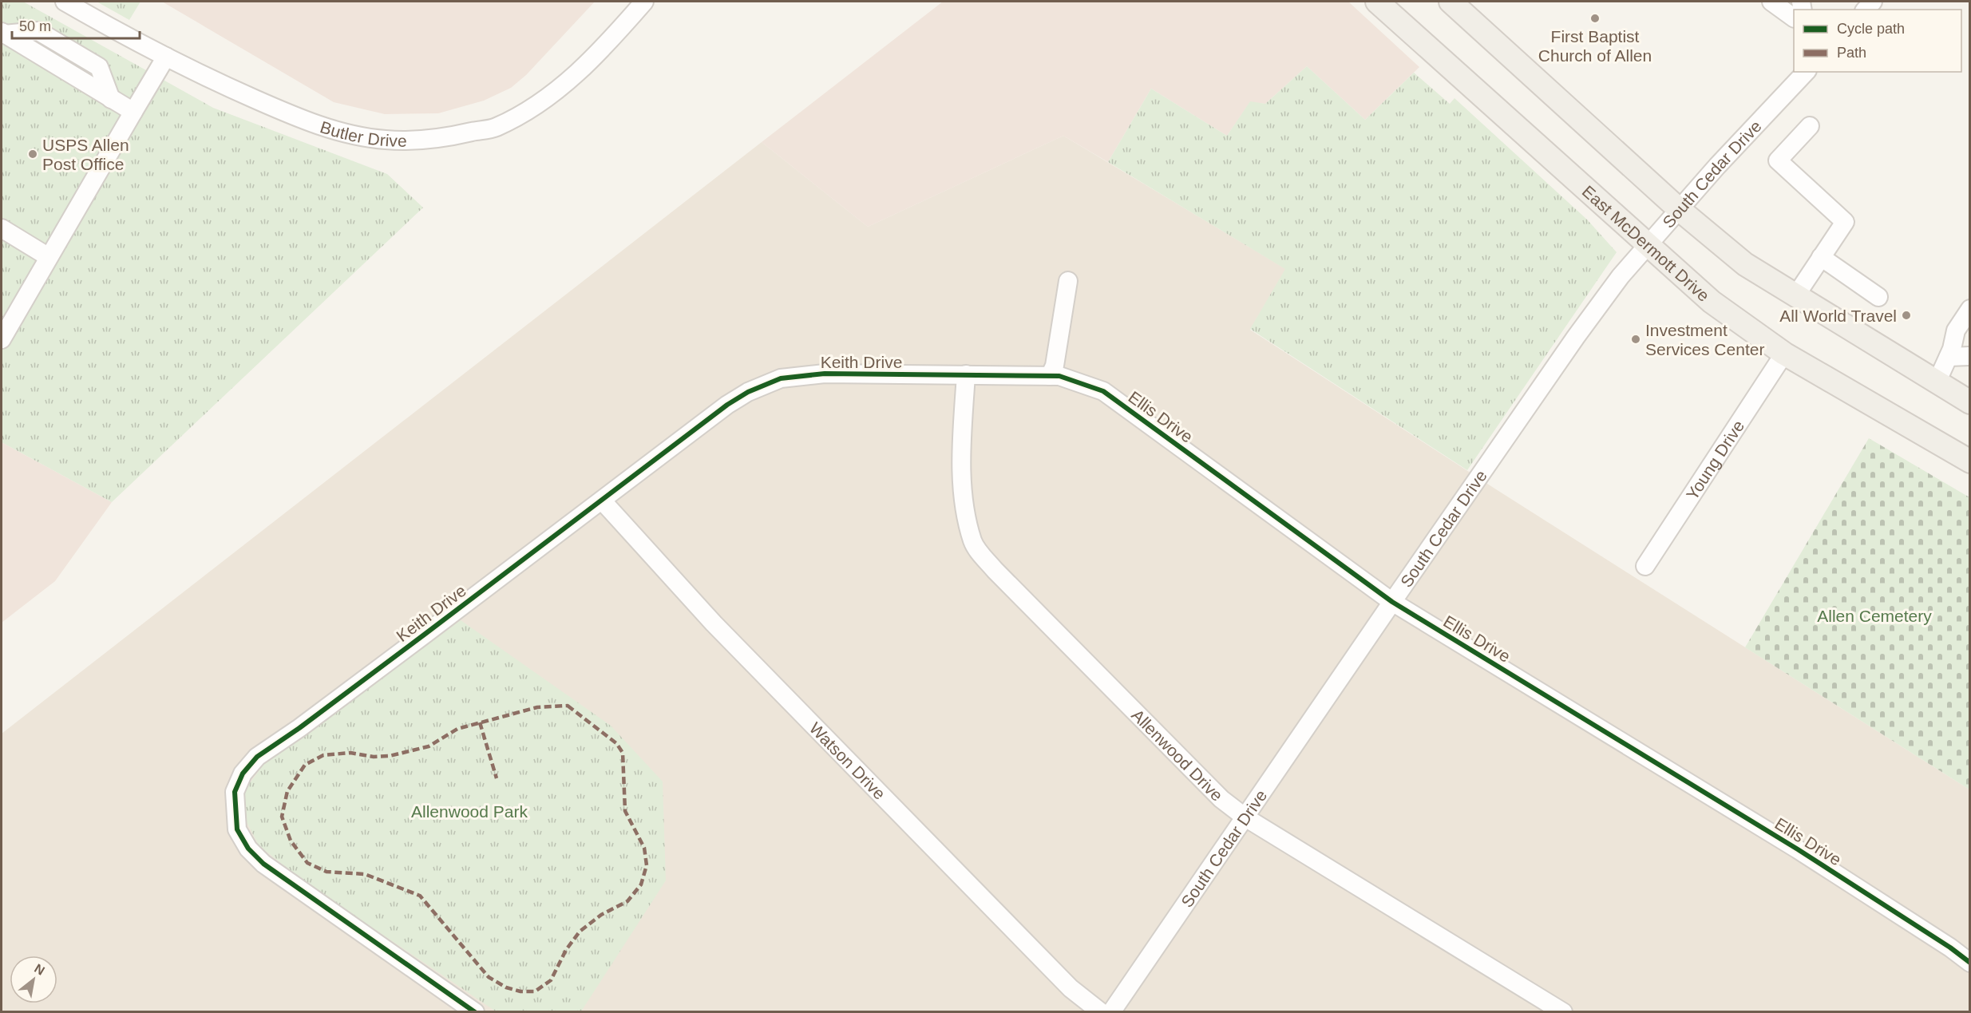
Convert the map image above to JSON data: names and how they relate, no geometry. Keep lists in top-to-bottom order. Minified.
{"streets":{"main road":["East McDermott Drive"],"street":["Butler Drive","South Cedar Drive","Keith Drive","Ellis Drive","Young Drive","Allenwood Drive","Watson Drive"]},"crossings":[["South Cedar Drive","East McDermott Drive"],["South Cedar Drive","Ellis Drive"],["South Cedar Drive","Allenwood Drive"],["East McDermott Drive","Young Drive"],["Keith Drive","Ellis Drive"],["Keith Drive","Allenwood Drive"],["Keith Drive","Watson Drive"],["Ellis Drive","Allenwood Drive"]],"parks":["Allen Cemetery","Allenwood Park"],"places":["First Baptist Church of Allen","USPS Allen Post Office","All World Travel","Investment Services Center"],"legend":["Cycle path","Path"],"scale_bar":"50 m","north":"top right"}
